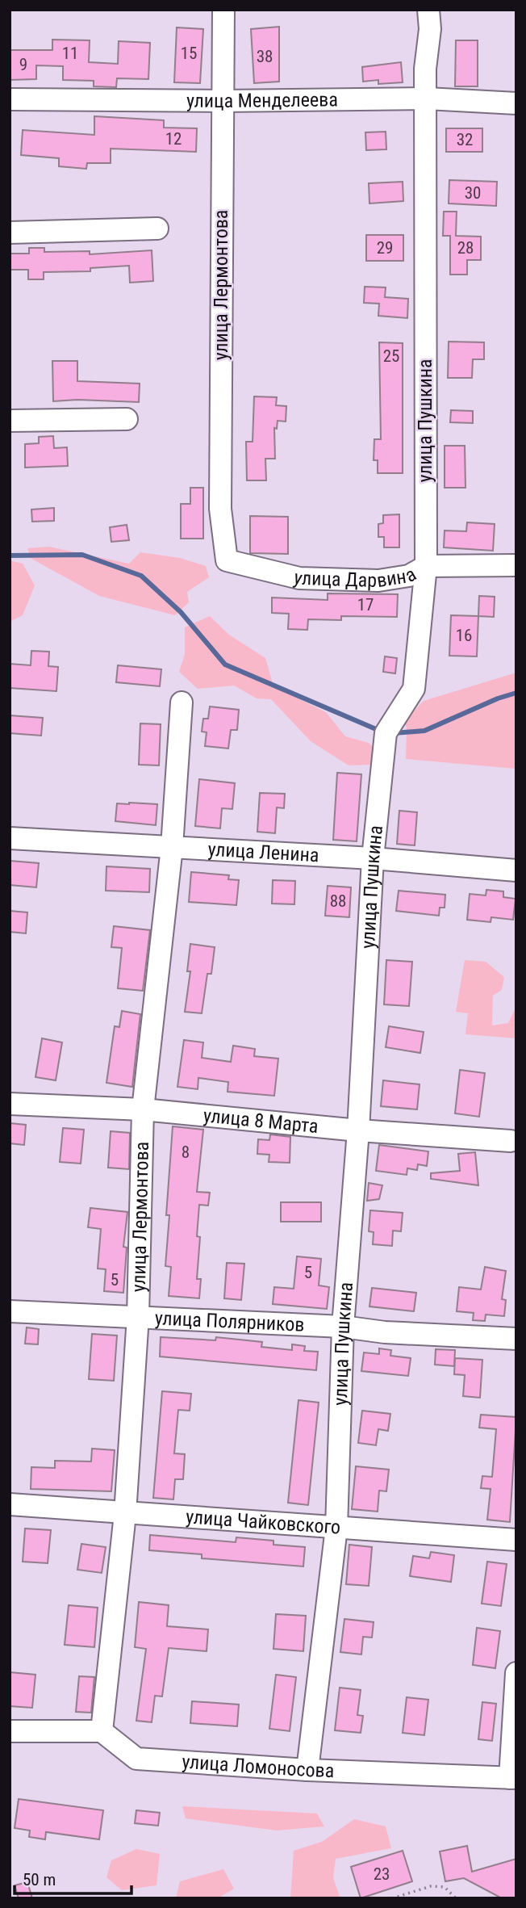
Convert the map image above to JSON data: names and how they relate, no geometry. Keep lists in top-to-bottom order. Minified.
{"streets":{"street":["улица Менделеева","улица Лермонтова","улица Пушкина","улица Дарвина","улица Ленина","улица 8 Марта","улица Полярников","улица Чайковского","улица Ломоносова"]},"crossings":[["улица Менделеева","улица Лермонтова"],["улица Менделеева","улица Пушкина"],["улица Лермонтова","улица Дарвина"],["улица Лермонтова","улица Ленина"],["улица Лермонтова","улица 8 Марта"],["улица Лермонтова","улица Полярников"],["улица Лермонтова","улица Чайковского"],["улица Лермонтова","улица Ломоносова"],["улица Пушкина","улица Дарвина"],["улица Пушкина","улица Ленина"],["улица Пушкина","улица 8 Марта"],["улица Пушкина","улица Полярников"],["улица Пушкина","улица Чайковского"],["улица Пушкина","улица Ломоносова"]],"house_numbers":["11","15","38","9","12","32","30","29","28","25","17","16","88","8","5","5","23"],"scale_bar":"50 m"}
